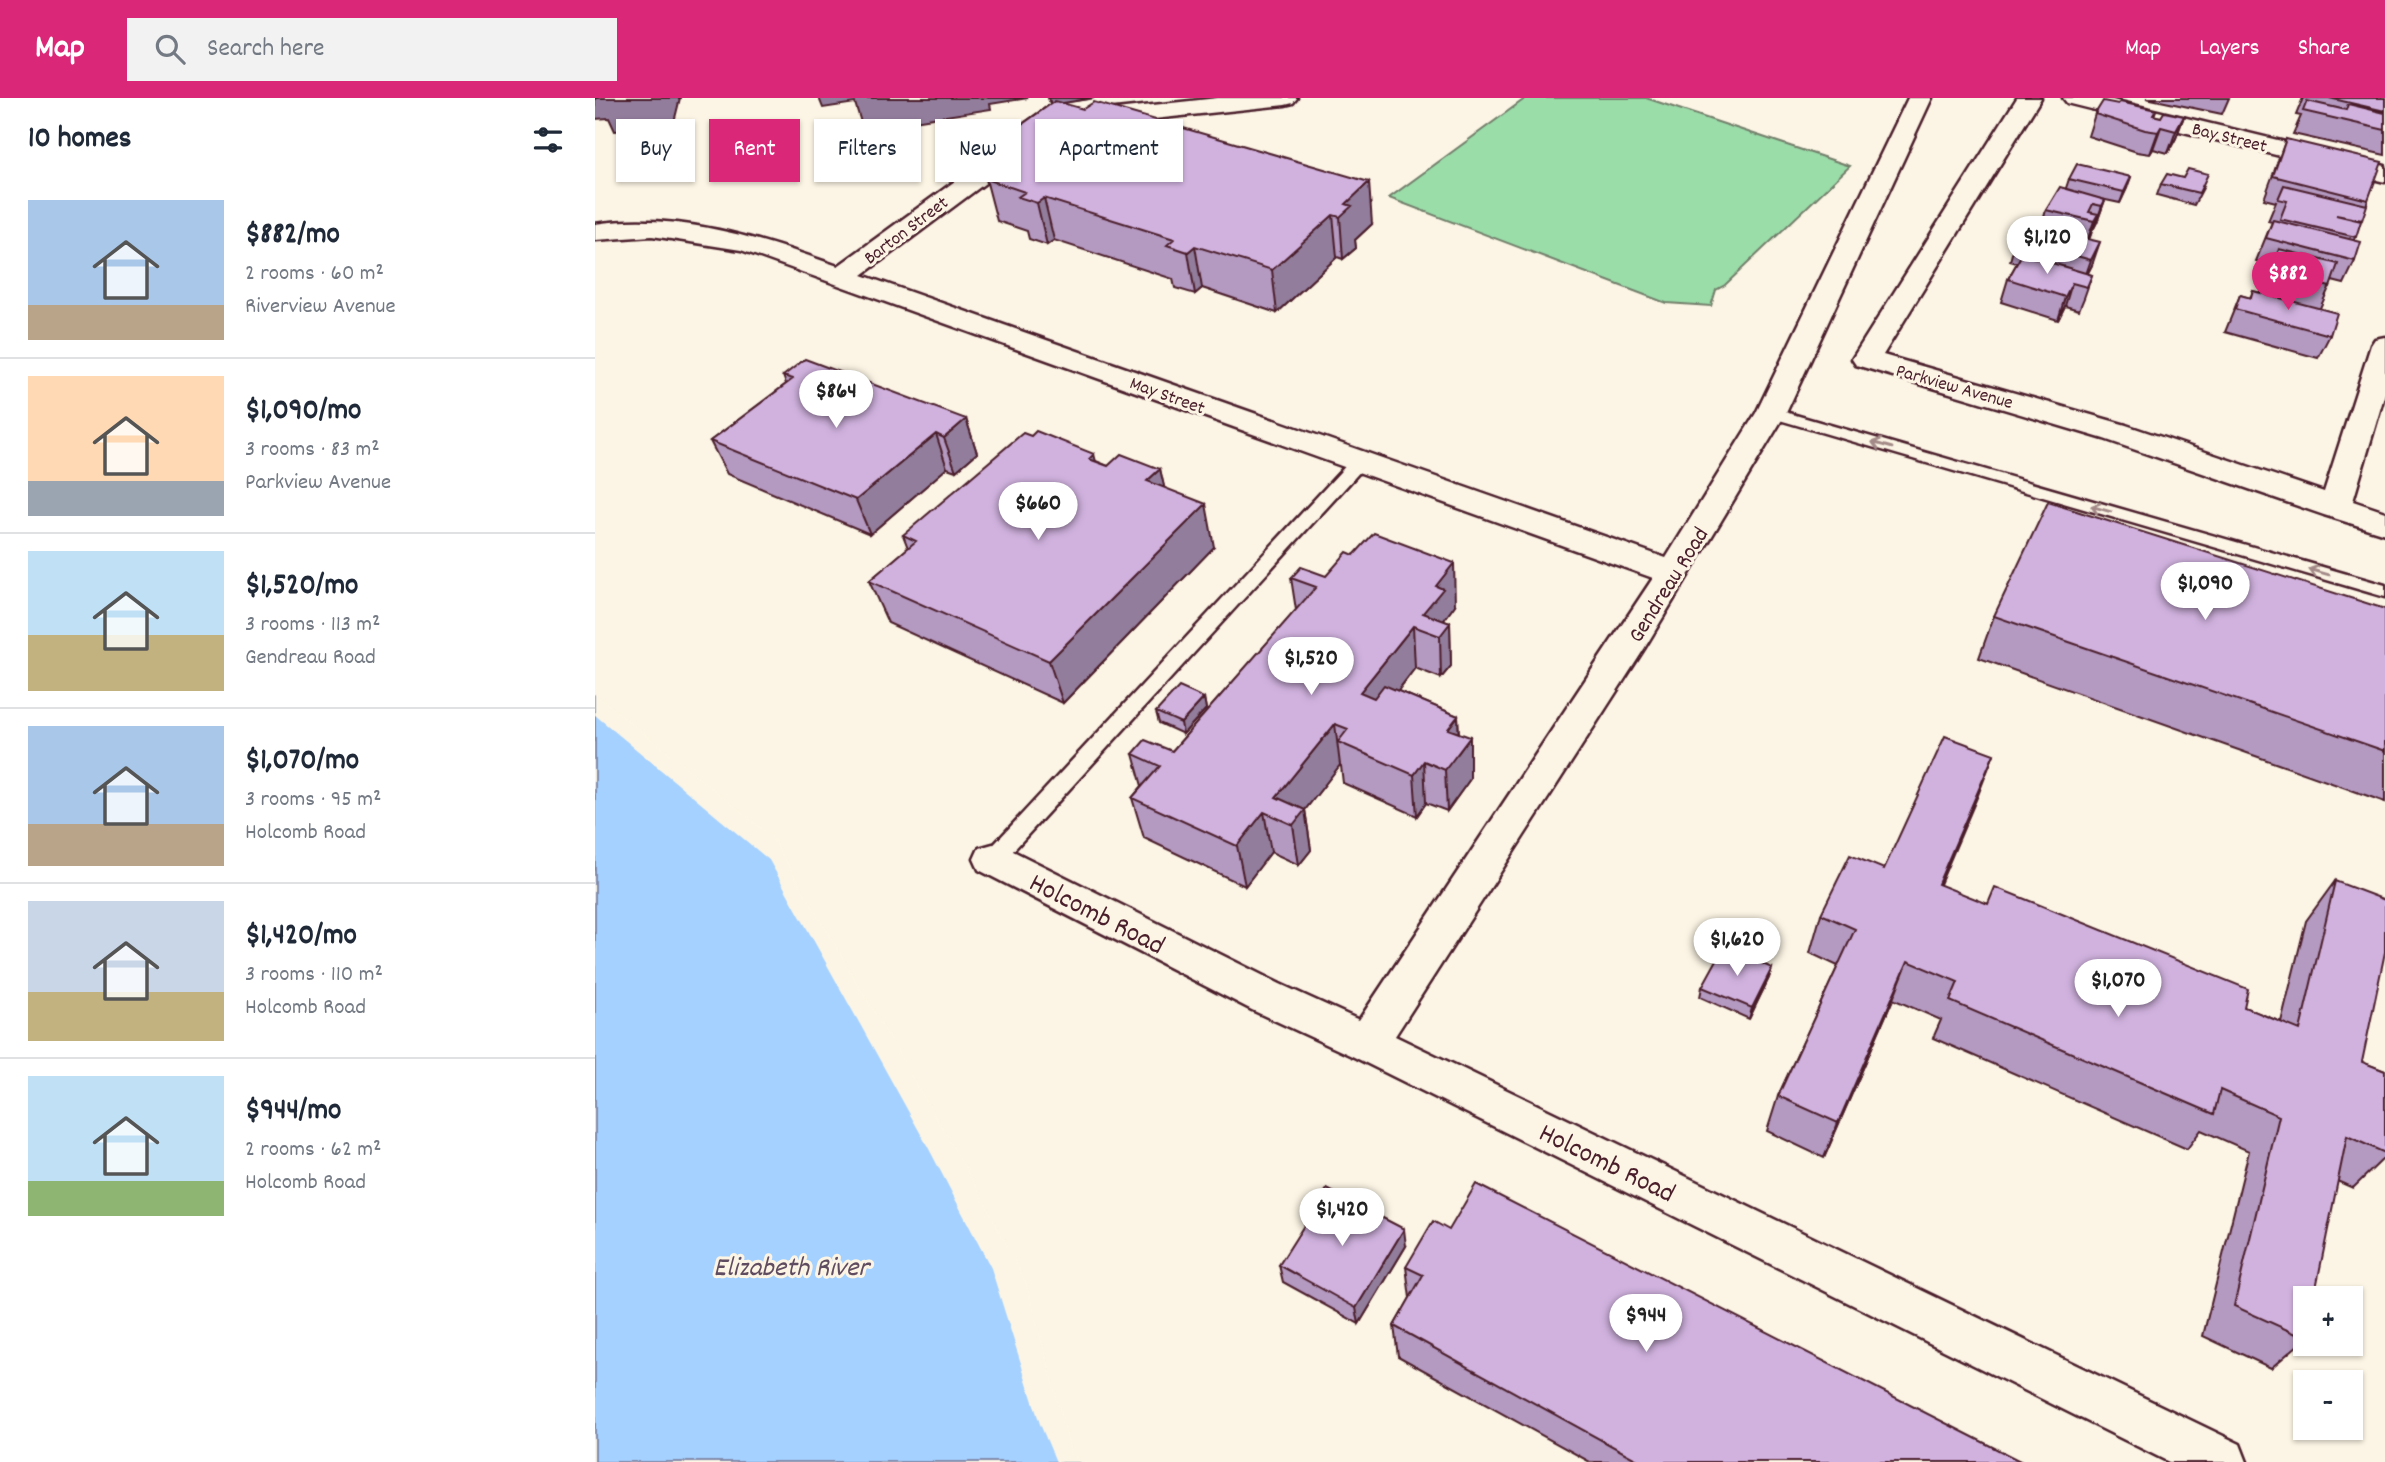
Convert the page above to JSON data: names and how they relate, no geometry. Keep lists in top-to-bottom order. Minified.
{"streets":{"street":["Bay Street","Barton Street","Parkview Avenue","May Street","Gendreau Road","Holcomb Road"]},"crossings":[["Barton Street","May Street"],["May Street","Gendreau Road"],["Gendreau Road","Holcomb Road"]],"water":["Elizabeth River"],"page":{"header":"Map","search":"Search here","nav":["Map","Layers","Share"],"heading":"10 homes","chip":["Buy","Rent","Filters","New","Apartment"],"list":[{"name":"$882/mo","note":"2 rooms · 60 m² · Riverview Avenue"},{"name":"$1,090/mo","note":"3 rooms · 83 m² · Parkview Avenue"},{"name":"$1,520/mo","note":"3 rooms · 113 m² · Gendreau Road"},{"name":"$1,070/mo","note":"3 rooms · 95 m² · Holcomb Road"},{"name":"$1,420/mo","note":"3 rooms · 110 m² · Holcomb Road"},{"name":"$944/mo","note":"2 rooms · 62 m² · Holcomb Road"}],"price":["$1,120","$882","$864","$660","$1,090","$1,520","$1,620","$1,070","$1,420","$944"],"map_buttons":["+","−"]}}
